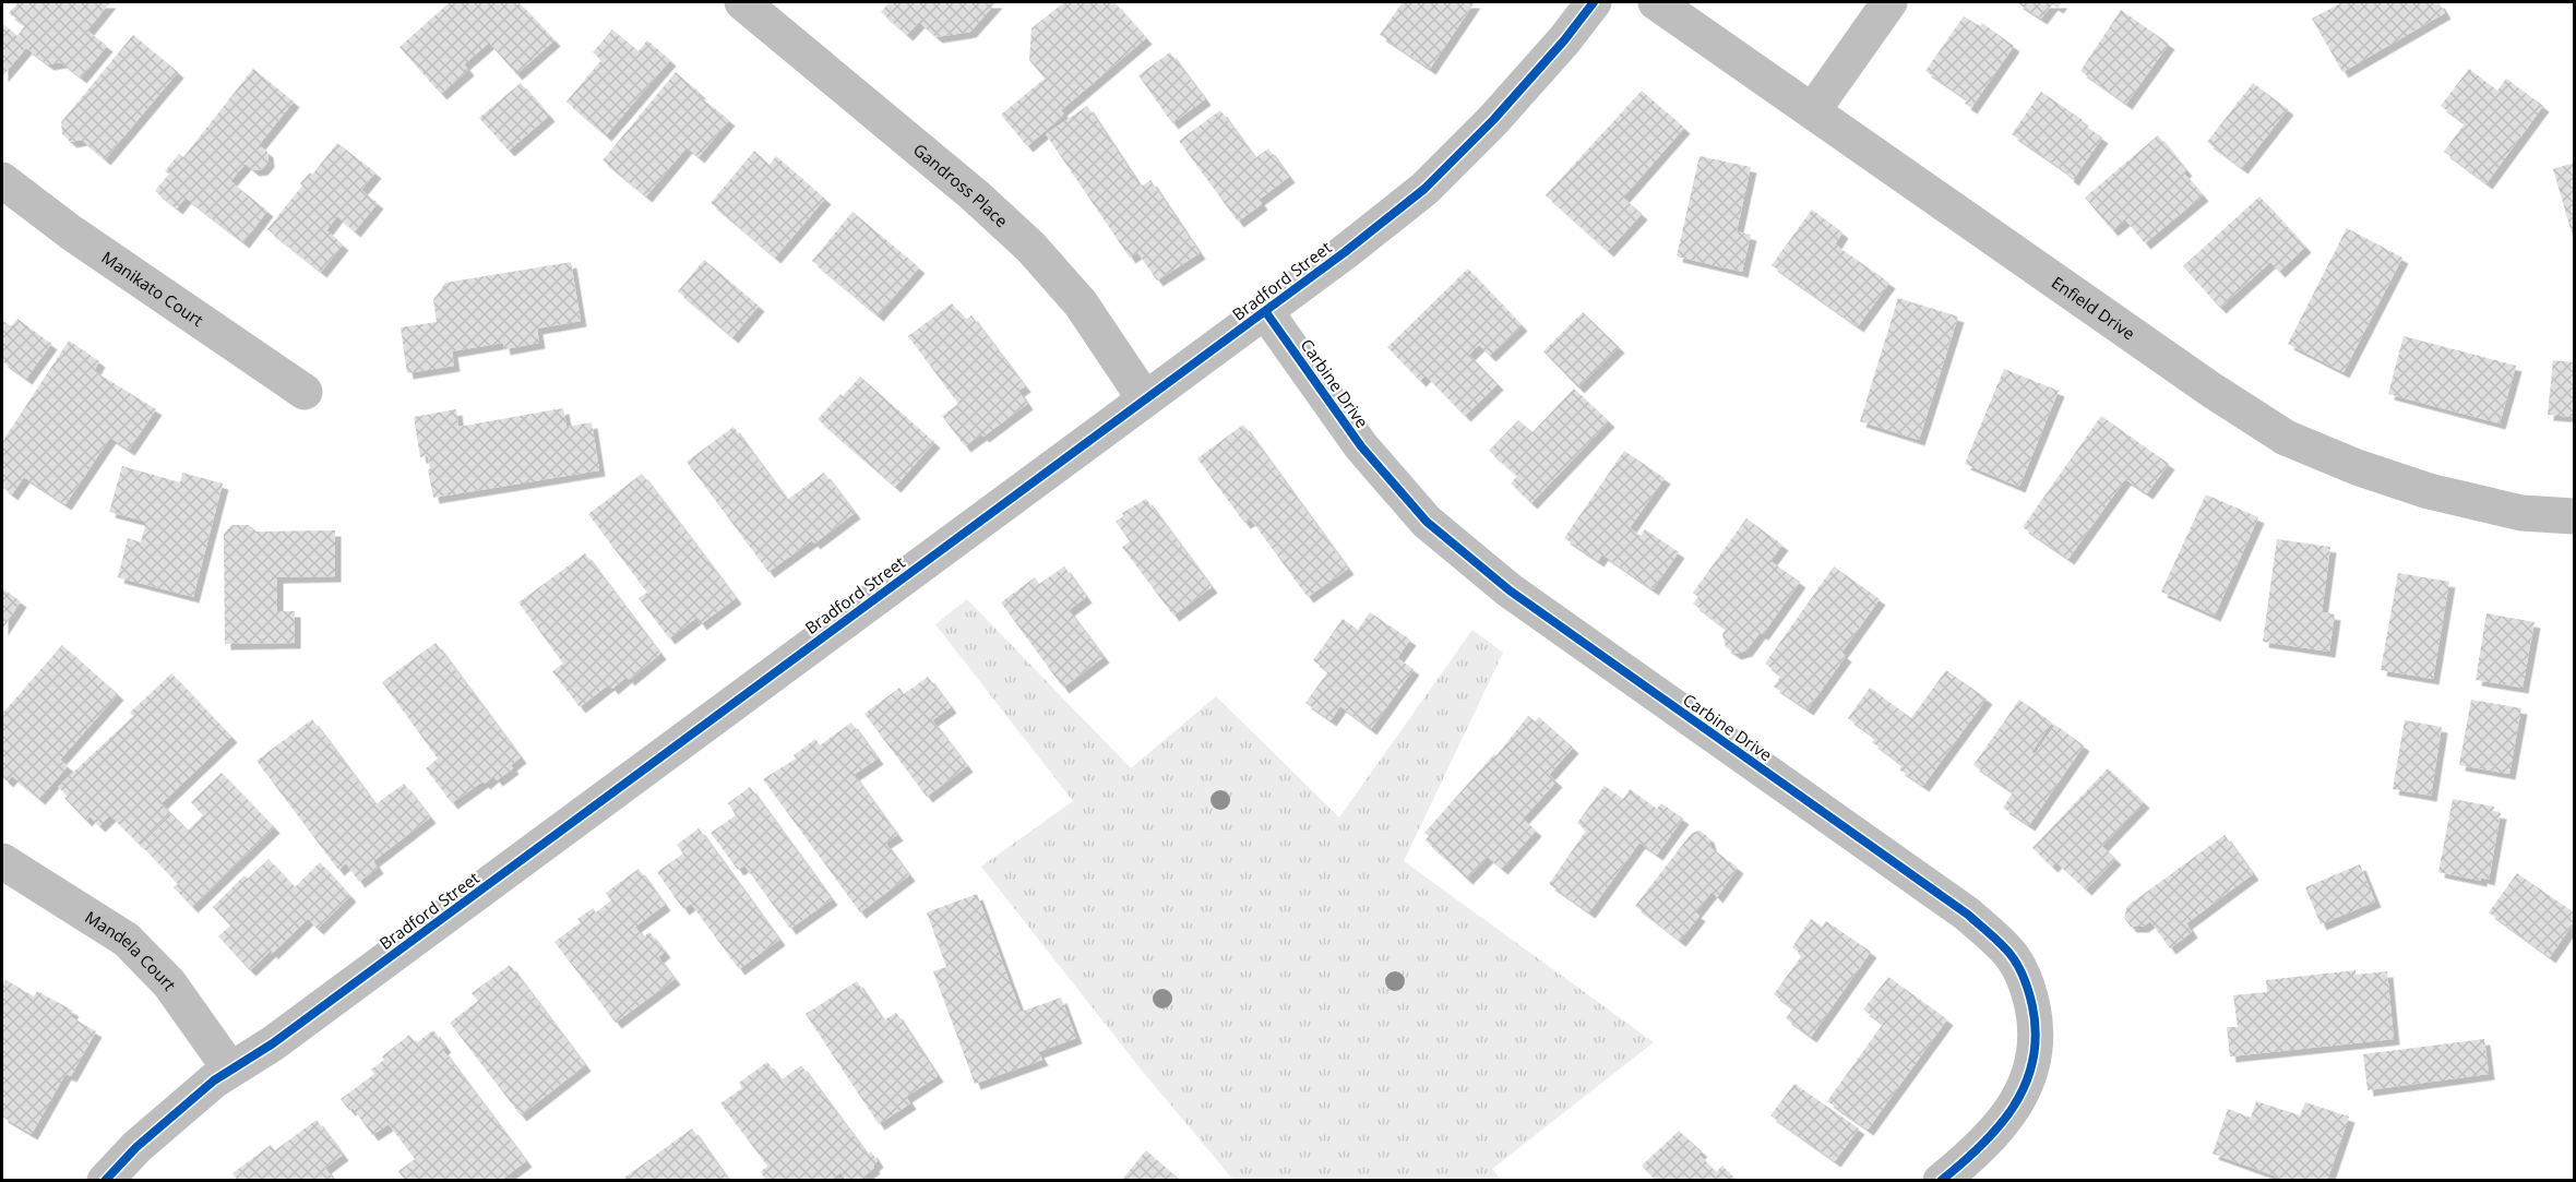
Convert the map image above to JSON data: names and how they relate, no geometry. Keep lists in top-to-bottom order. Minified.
{"streets":{"street":["Gandross Place","Bradford Street","Manikato Court","Enfield Drive","Carbine Drive","Mandela Court"]},"crossings":[["Gandross Place","Bradford Street"],["Bradford Street","Carbine Drive"],["Bradford Street","Mandela Court"]]}
